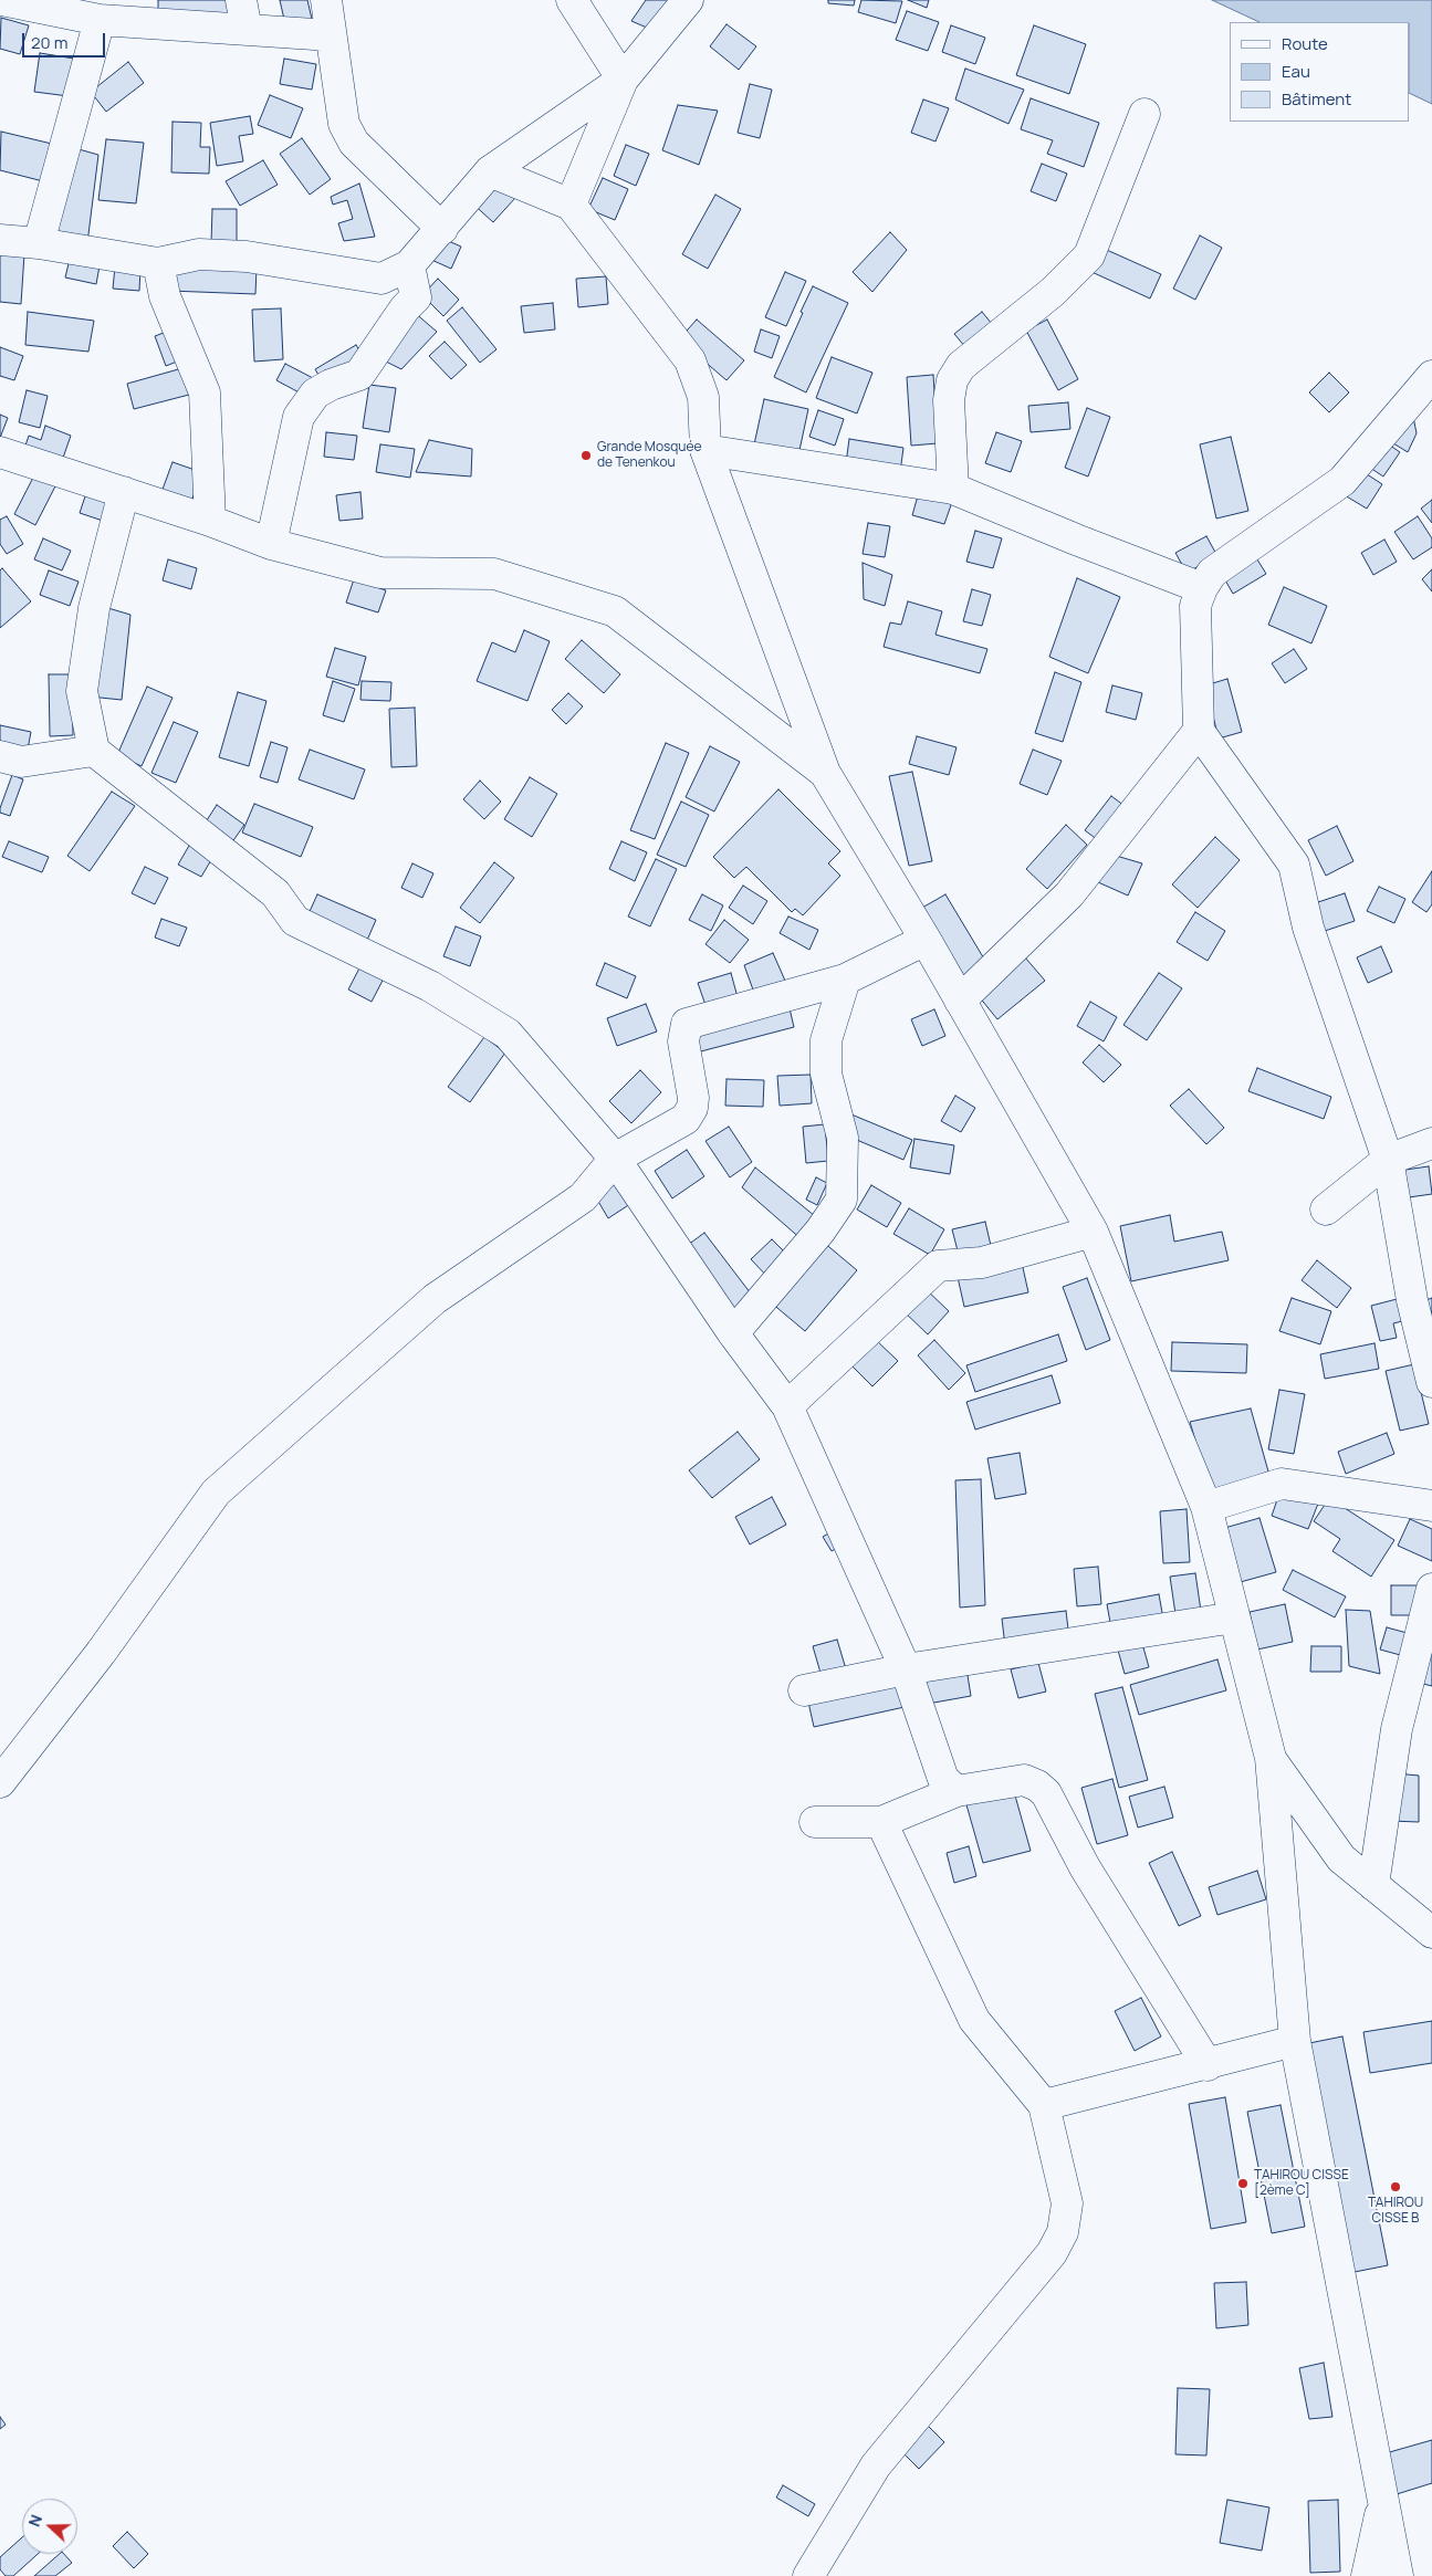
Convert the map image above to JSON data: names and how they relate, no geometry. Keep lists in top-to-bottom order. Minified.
{"places":["Grande Mosquée de Tenenkou","TAHIROU CISSE [2ème C]","TAHIROU CISSE B"],"legend":["Route","Eau","Bâtiment"],"scale_bar":"20 m","north":"left"}
